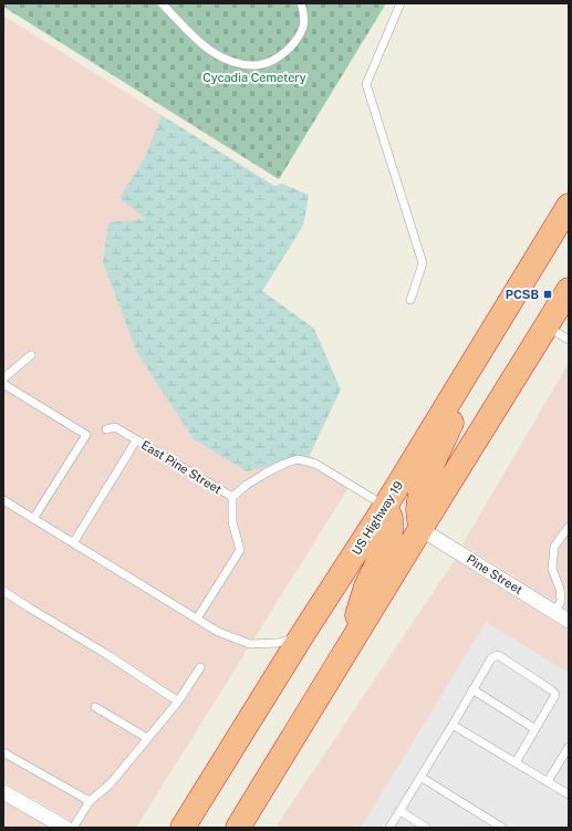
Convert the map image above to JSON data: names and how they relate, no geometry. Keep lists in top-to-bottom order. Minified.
{"streets":{"highway":["US Highway 19"],"street":["Pine Street"],"lane":["East Pine Street"]},"crossings":[["East Pine Street","US Highway 19"]],"parks":["Cycadia Cemetery"],"places":{"transit":["PCSB"]}}
